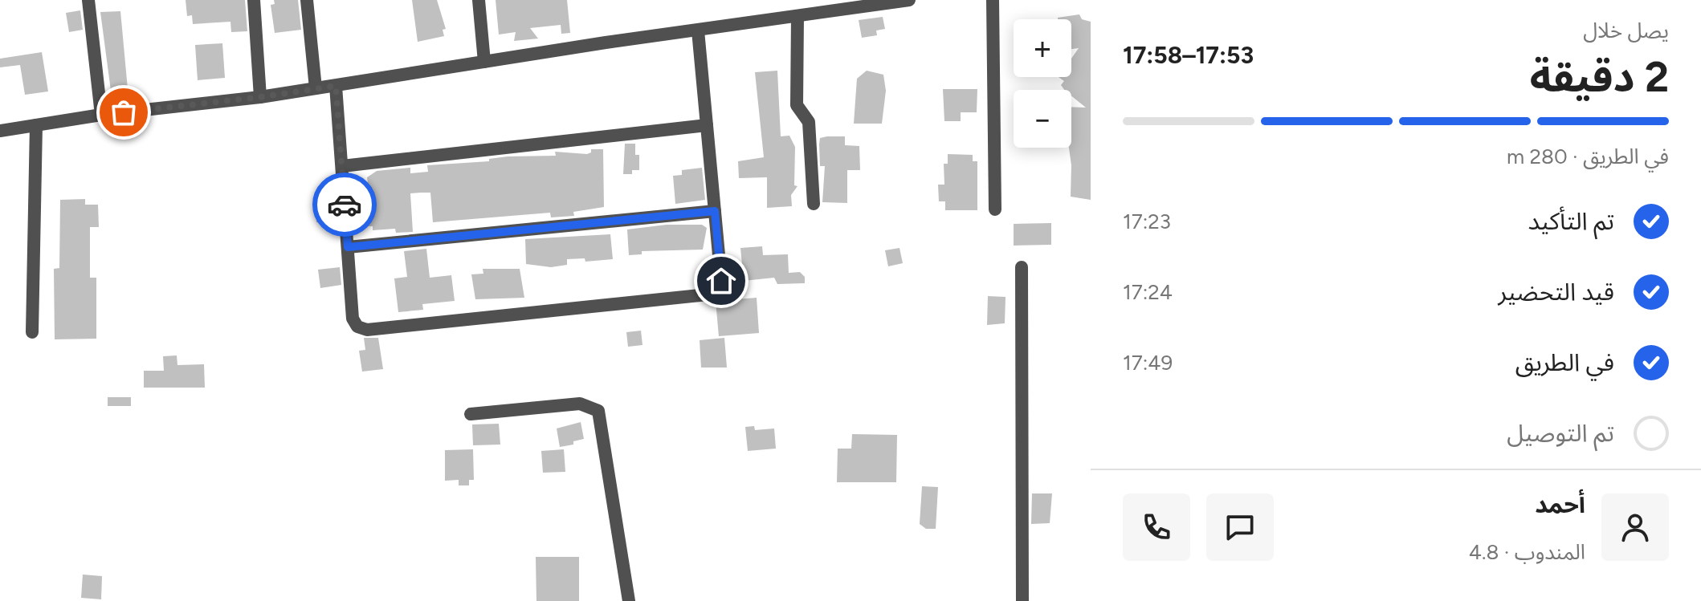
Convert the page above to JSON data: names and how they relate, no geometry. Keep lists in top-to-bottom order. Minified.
{"page":{"heading":["2 دقيقة","يصل خلال","17:53–17:58"],"panel":["أحمد","المندوب · 4.8"],"map_buttons":["+","−"],"bar":"في الطريق · 280 m","list":[["تم التأكيد","17:23"],["قيد التحضير","17:24"],["في الطريق","17:49"],"تم التوصيل"]}}
